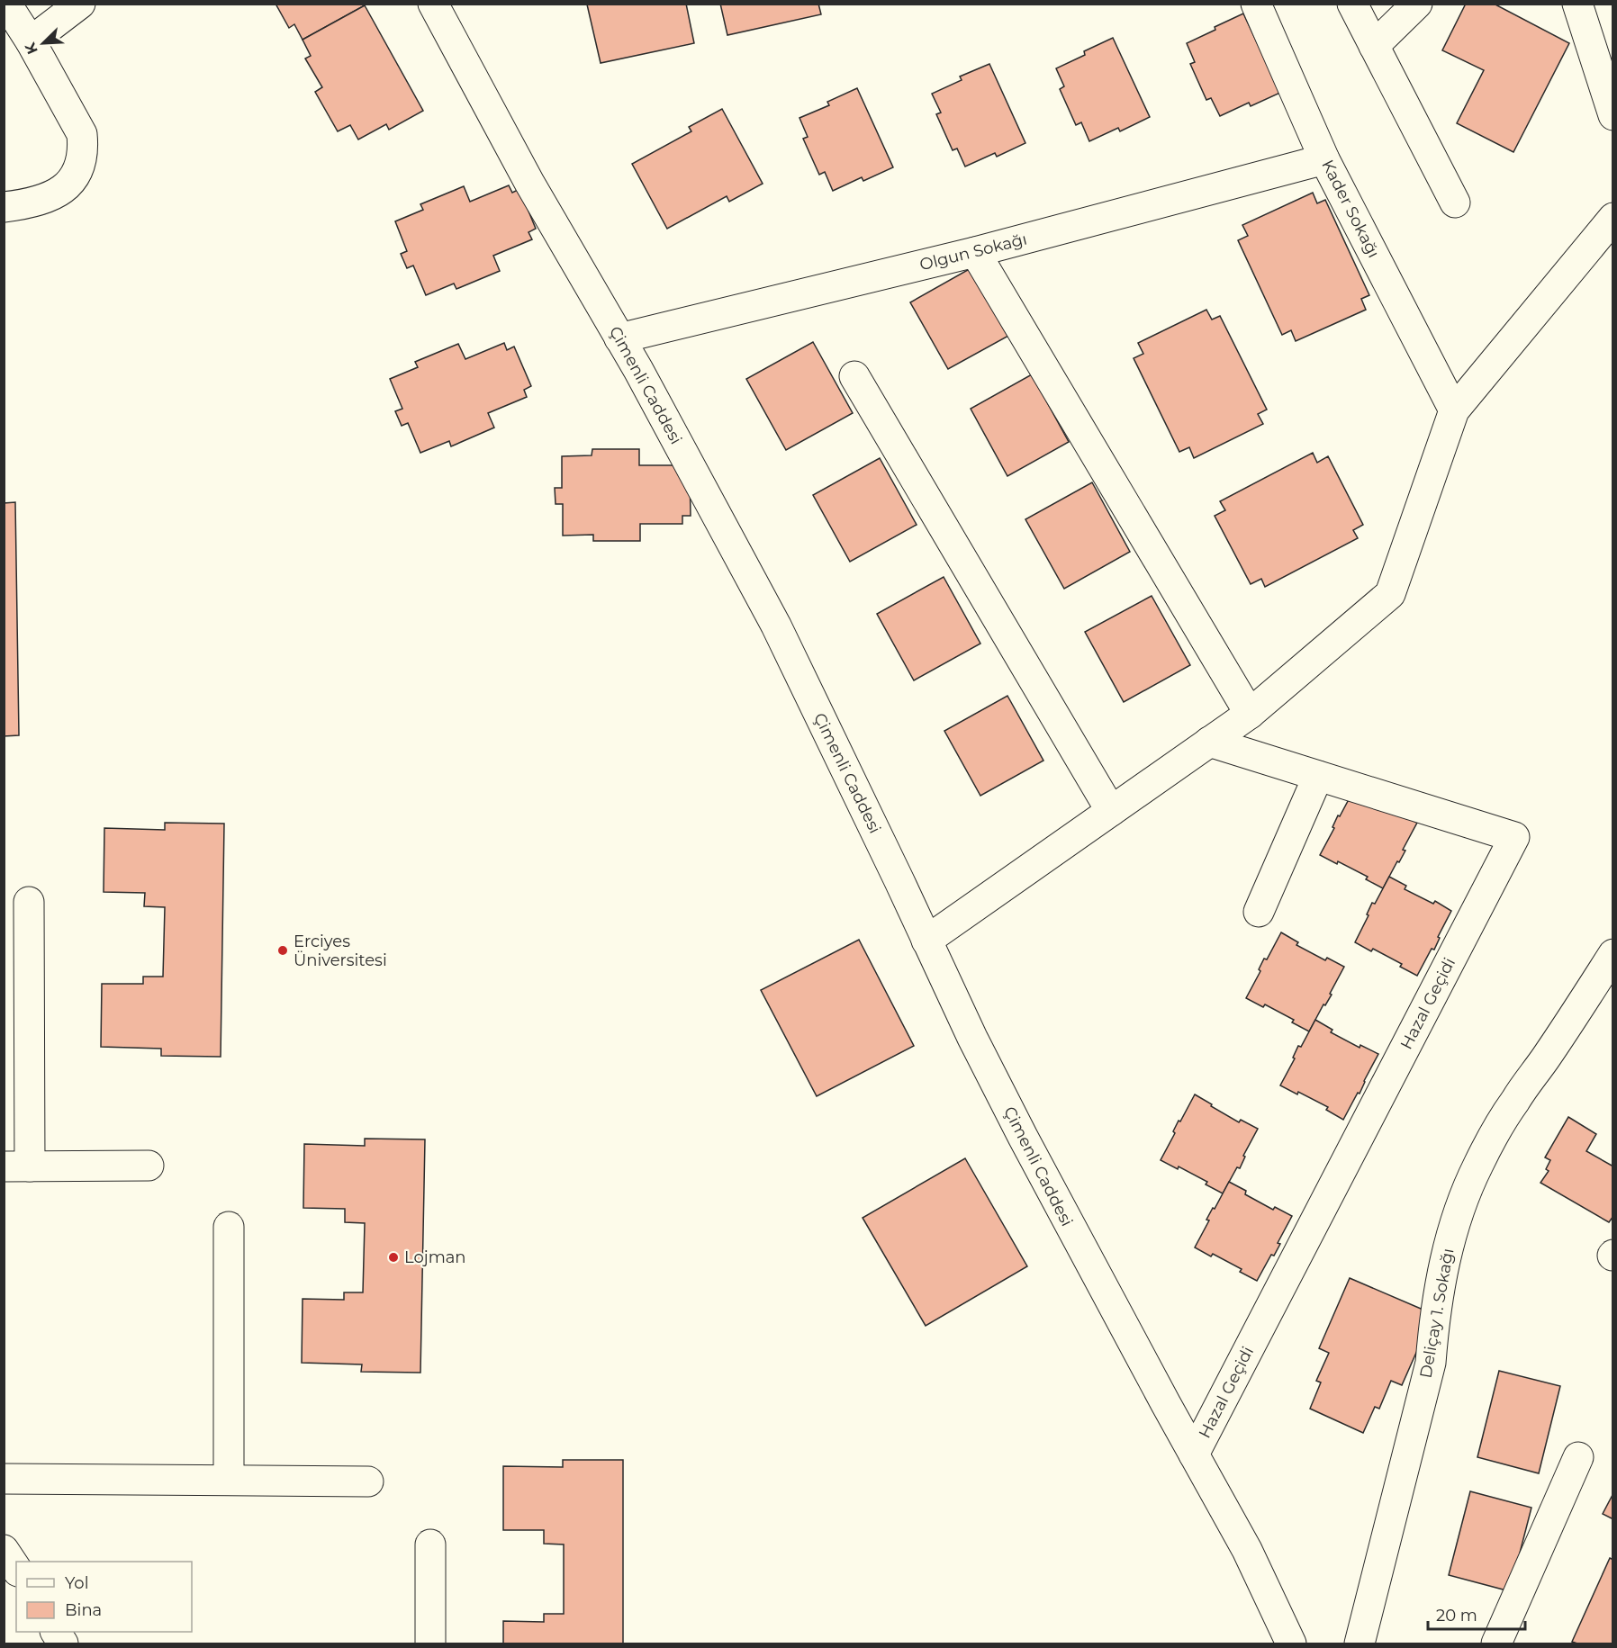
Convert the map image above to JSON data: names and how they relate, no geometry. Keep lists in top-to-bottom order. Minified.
{"streets":{"street":["Kader Sokağı","Olgun Sokağı","Çimenli Caddesi","Hazal Geçidi","Deliçay 1. Sokağı"]},"crossings":[["Kader Sokağı","Olgun Sokağı"],["Olgun Sokağı","Çimenli Caddesi"],["Çimenli Caddesi","Hazal Geçidi"]],"places":["Erciyes Üniversitesi","Lojman"],"legend":["Yol","Bina"],"scale_bar":"20 m","north":"bottom left"}
